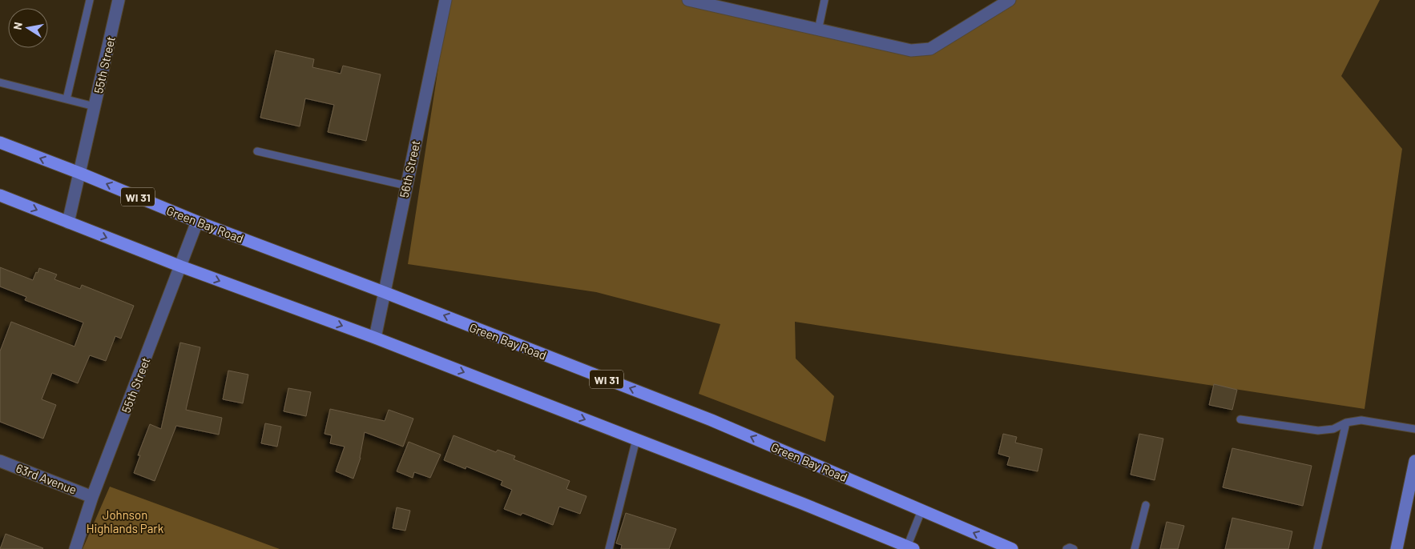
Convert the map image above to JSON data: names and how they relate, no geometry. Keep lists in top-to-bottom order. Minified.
{"streets":{"main road":["WI 31","Green Bay Road"],"street":["55th Street","56th Street","63rd Avenue"]},"crossings":[["55th Street","Green Bay Road"],["55th Street","63rd Avenue"],["56th Street","Green Bay Road"]],"parks":["Johnson Highlands Park"],"north":"left"}
